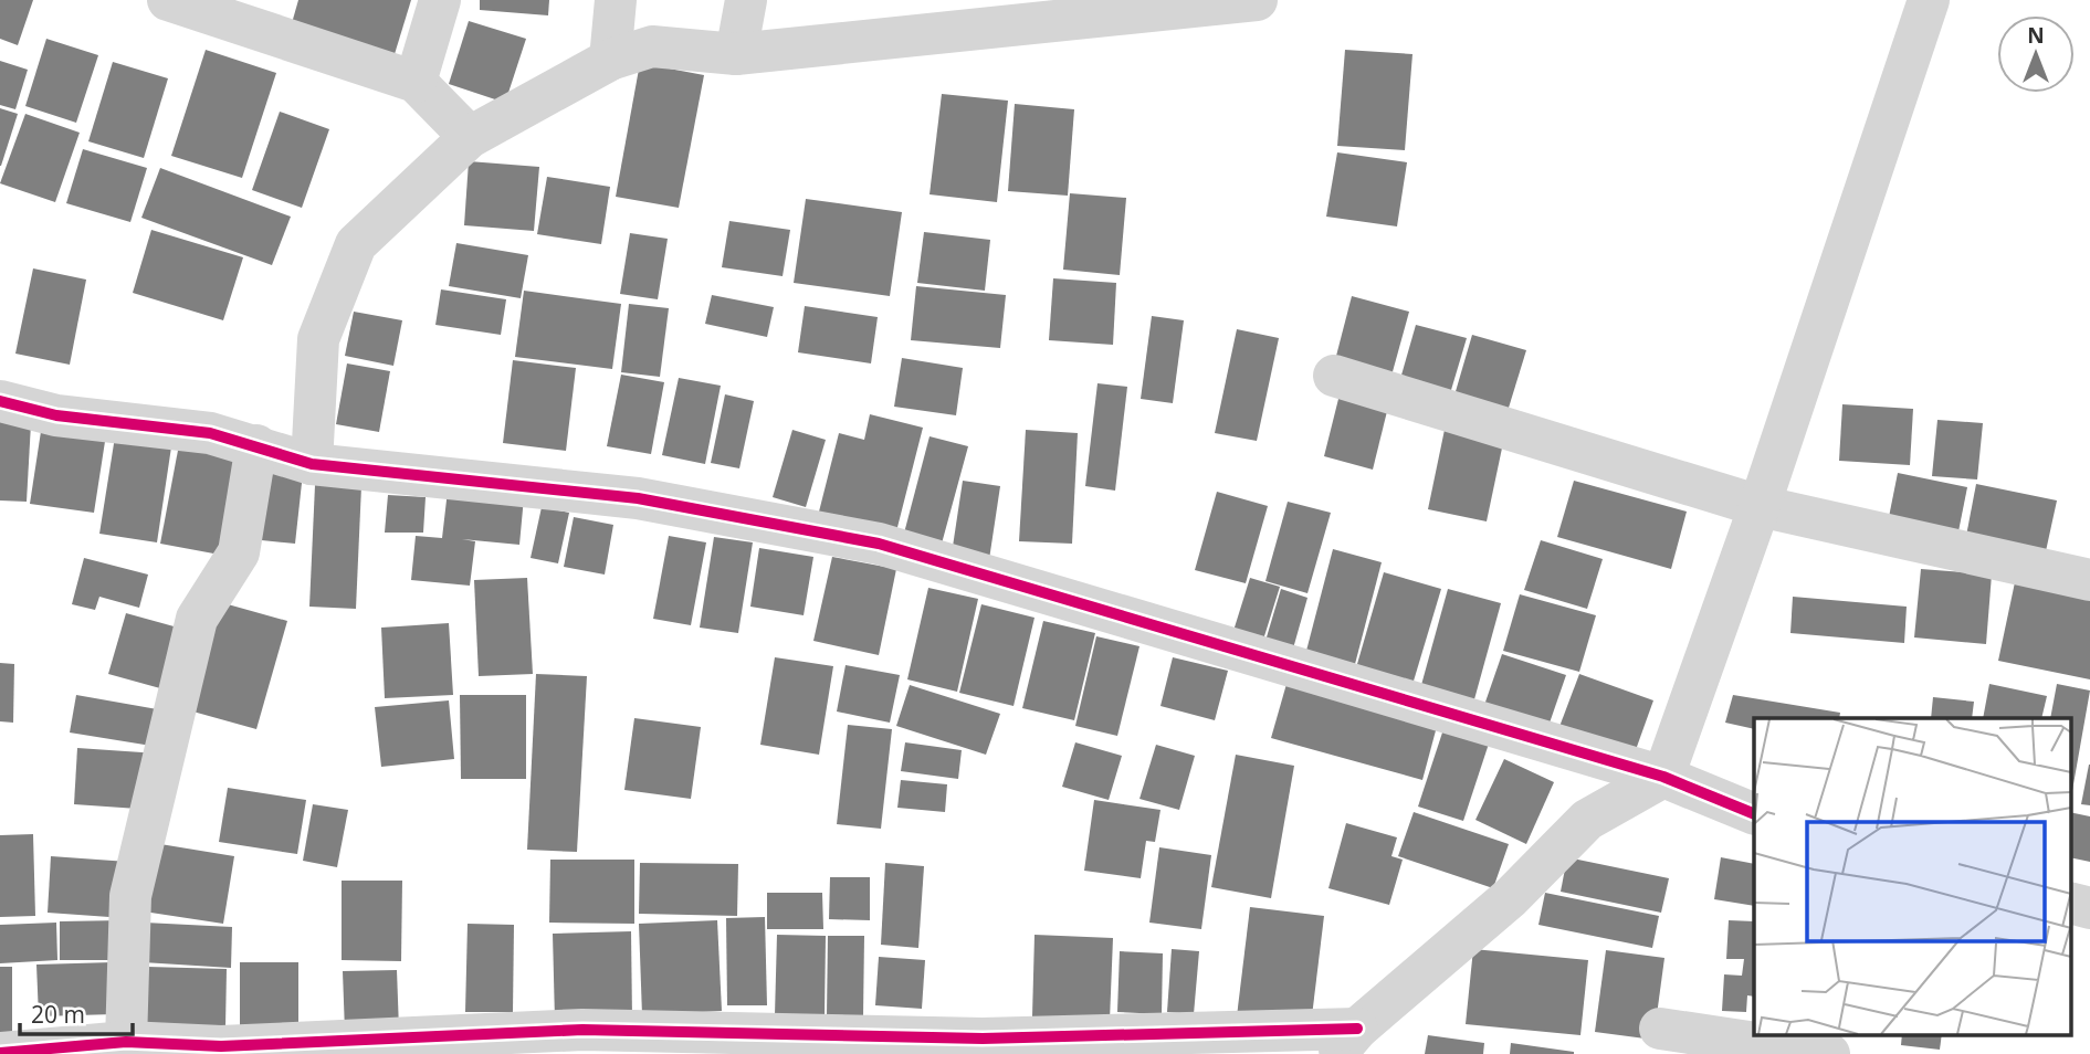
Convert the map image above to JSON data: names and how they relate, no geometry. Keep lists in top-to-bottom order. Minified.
{"scale_bar":"20 m","north":"top"}
